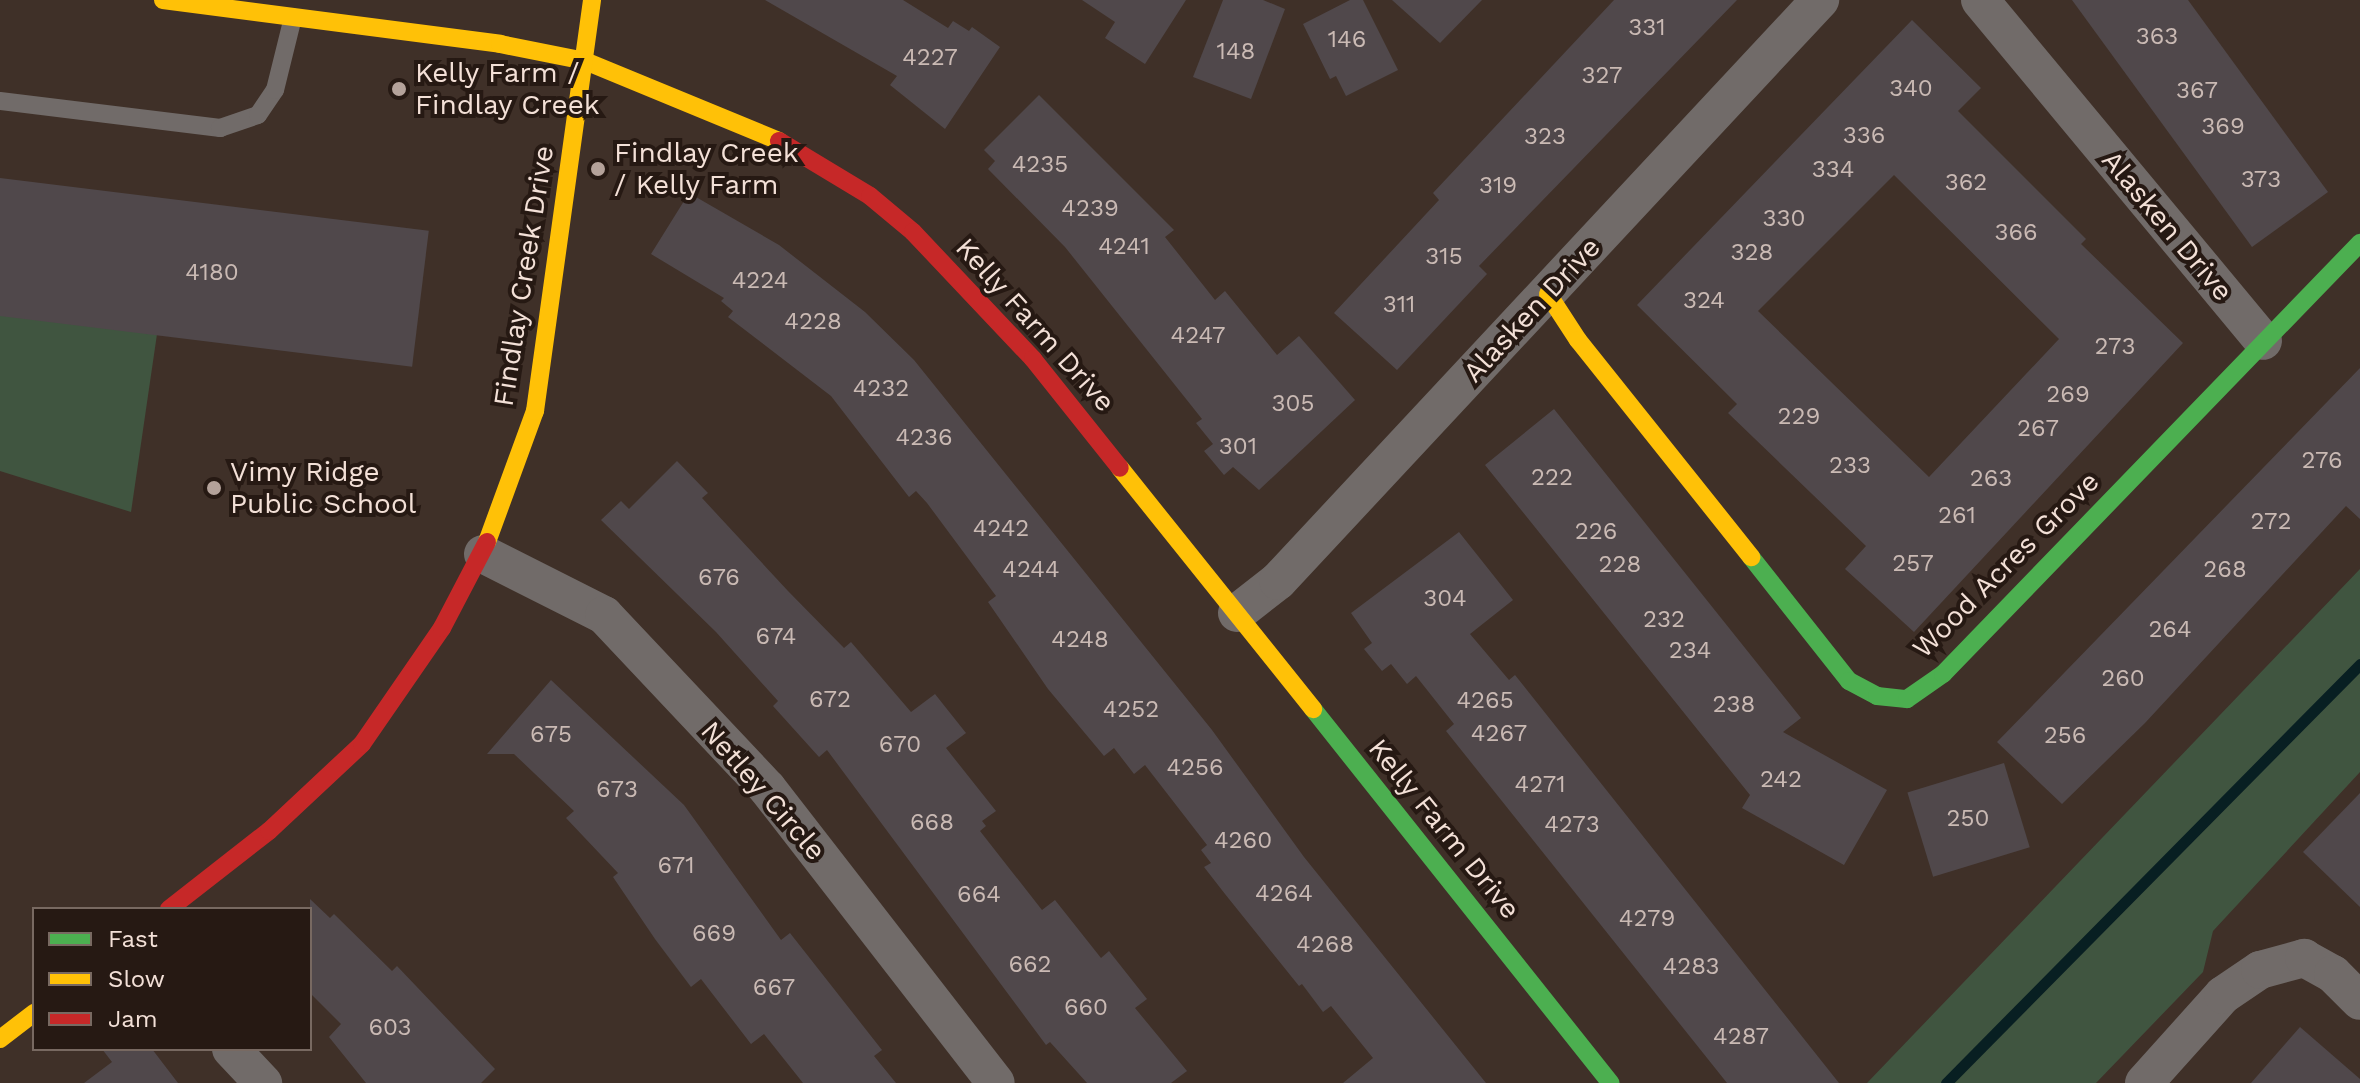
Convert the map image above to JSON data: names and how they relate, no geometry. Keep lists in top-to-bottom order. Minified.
{"streets":{"street":["Alasken Drive","Findlay Creek Drive","Kelly Farm Drive","Wood Acres Grove","Netley Circle"]},"crossings":[["Alasken Drive","Kelly Farm Drive"],["Alasken Drive","Wood Acres Grove"],["Findlay Creek Drive","Kelly Farm Drive"],["Findlay Creek Drive","Netley Circle"]],"places":["Kelly Farm / Findlay Creek","Findlay Creek / Kelly Farm","Vimy Ridge Public School"],"house_numbers":["331","363","146","148","4227","327","340","367","369","336","323","4235","334","373","362","319","4239","330","366","4241","328","315","4180","4224","324","311","4228","4247","273","4232","269","305","229","267","4236","301","276","233","222","263","261","272","4242","226","257","228","4244","268","676","304","232","264","674","4248","234","260","672","4265","238","4252","4267","675","256","670","4256","242","4271","673","250","668","4273","4260","671","4264","664","4279","669","4268","662","4283","667","660","603","4287"],"legend":["Fast","Slow","Jam"]}
